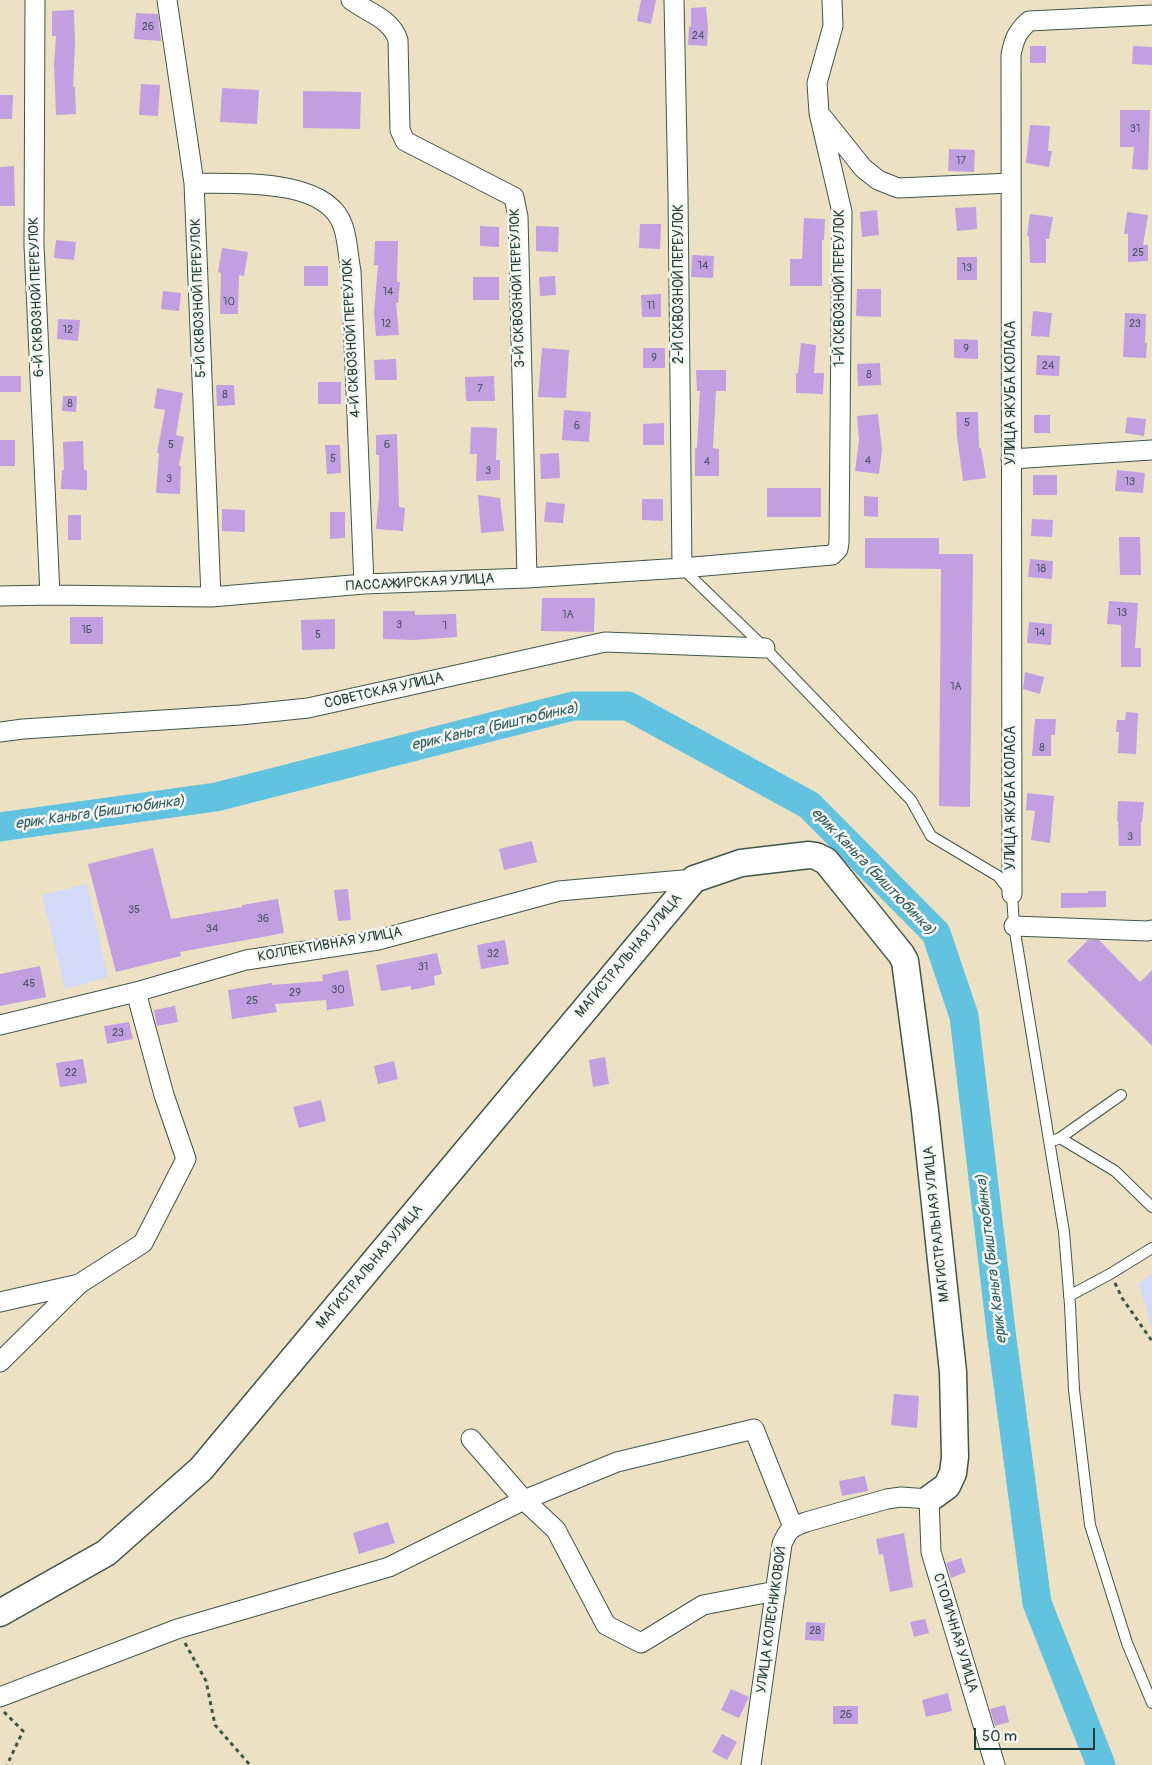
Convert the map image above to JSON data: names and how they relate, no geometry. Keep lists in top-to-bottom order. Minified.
{"streets":{"street":["2-Й СКВОЗНОЙ ПЕРЕУЛОК","3-Й СКВОЗНОЙ ПЕРЕУЛОК","1-Й СКВОЗНОЙ ПЕРЕУЛОК","6-Й СКВОЗНОЙ ПЕРЕУЛОК","5-Й СКВОЗНОЙ ПЕРЕУЛОК","4-Й СКВОЗНОЙ ПЕРЕУЛОК","УЛИЦА ЯКУБА КОЛАСА","ПАССАЖИРСКАЯ УЛИЦА","СОВЕТСКАЯ УЛИЦА","КОЛЛЕКТИВНАЯ УЛИЦА","МАГИСТРАЛЬНАЯ УЛИЦА","УЛИЦА КОЛЕСНИКОВОЙ","СТОЛИЧНАЯ УЛИЦА"]},"crossings":[["2-Й СКВОЗНОЙ ПЕРЕУЛОК","ПАССАЖИРСКАЯ УЛИЦА"],["3-Й СКВОЗНОЙ ПЕРЕУЛОК","ПАССАЖИРСКАЯ УЛИЦА"],["1-Й СКВОЗНОЙ ПЕРЕУЛОК","ПАССАЖИРСКАЯ УЛИЦА"],["6-Й СКВОЗНОЙ ПЕРЕУЛОК","ПАССАЖИРСКАЯ УЛИЦА"],["5-Й СКВОЗНОЙ ПЕРЕУЛОК","4-Й СКВОЗНОЙ ПЕРЕУЛОК"],["5-Й СКВОЗНОЙ ПЕРЕУЛОК","ПАССАЖИРСКАЯ УЛИЦА"],["4-Й СКВОЗНОЙ ПЕРЕУЛОК","ПАССАЖИРСКАЯ УЛИЦА"],["КОЛЛЕКТИВНАЯ УЛИЦА","МАГИСТРАЛЬНАЯ УЛИЦА"],["МАГИСТРАЛЬНАЯ УЛИЦА","СТОЛИЧНАЯ УЛИЦА"]],"water":["ерик Каньга (Биштюбинка)"],"house_numbers":["26","24","31","17","25","14","13","14","10","11","12","23","12","9","9","24","8","7","8","8","5","6","5","6","5","4","4","3","3","13","18","13","1А","3","1","1Б","14","5","1А","8","3","35","36","34","32","31","45","30","29","25","23","22","28","26"],"scale_bar":"50 m"}
